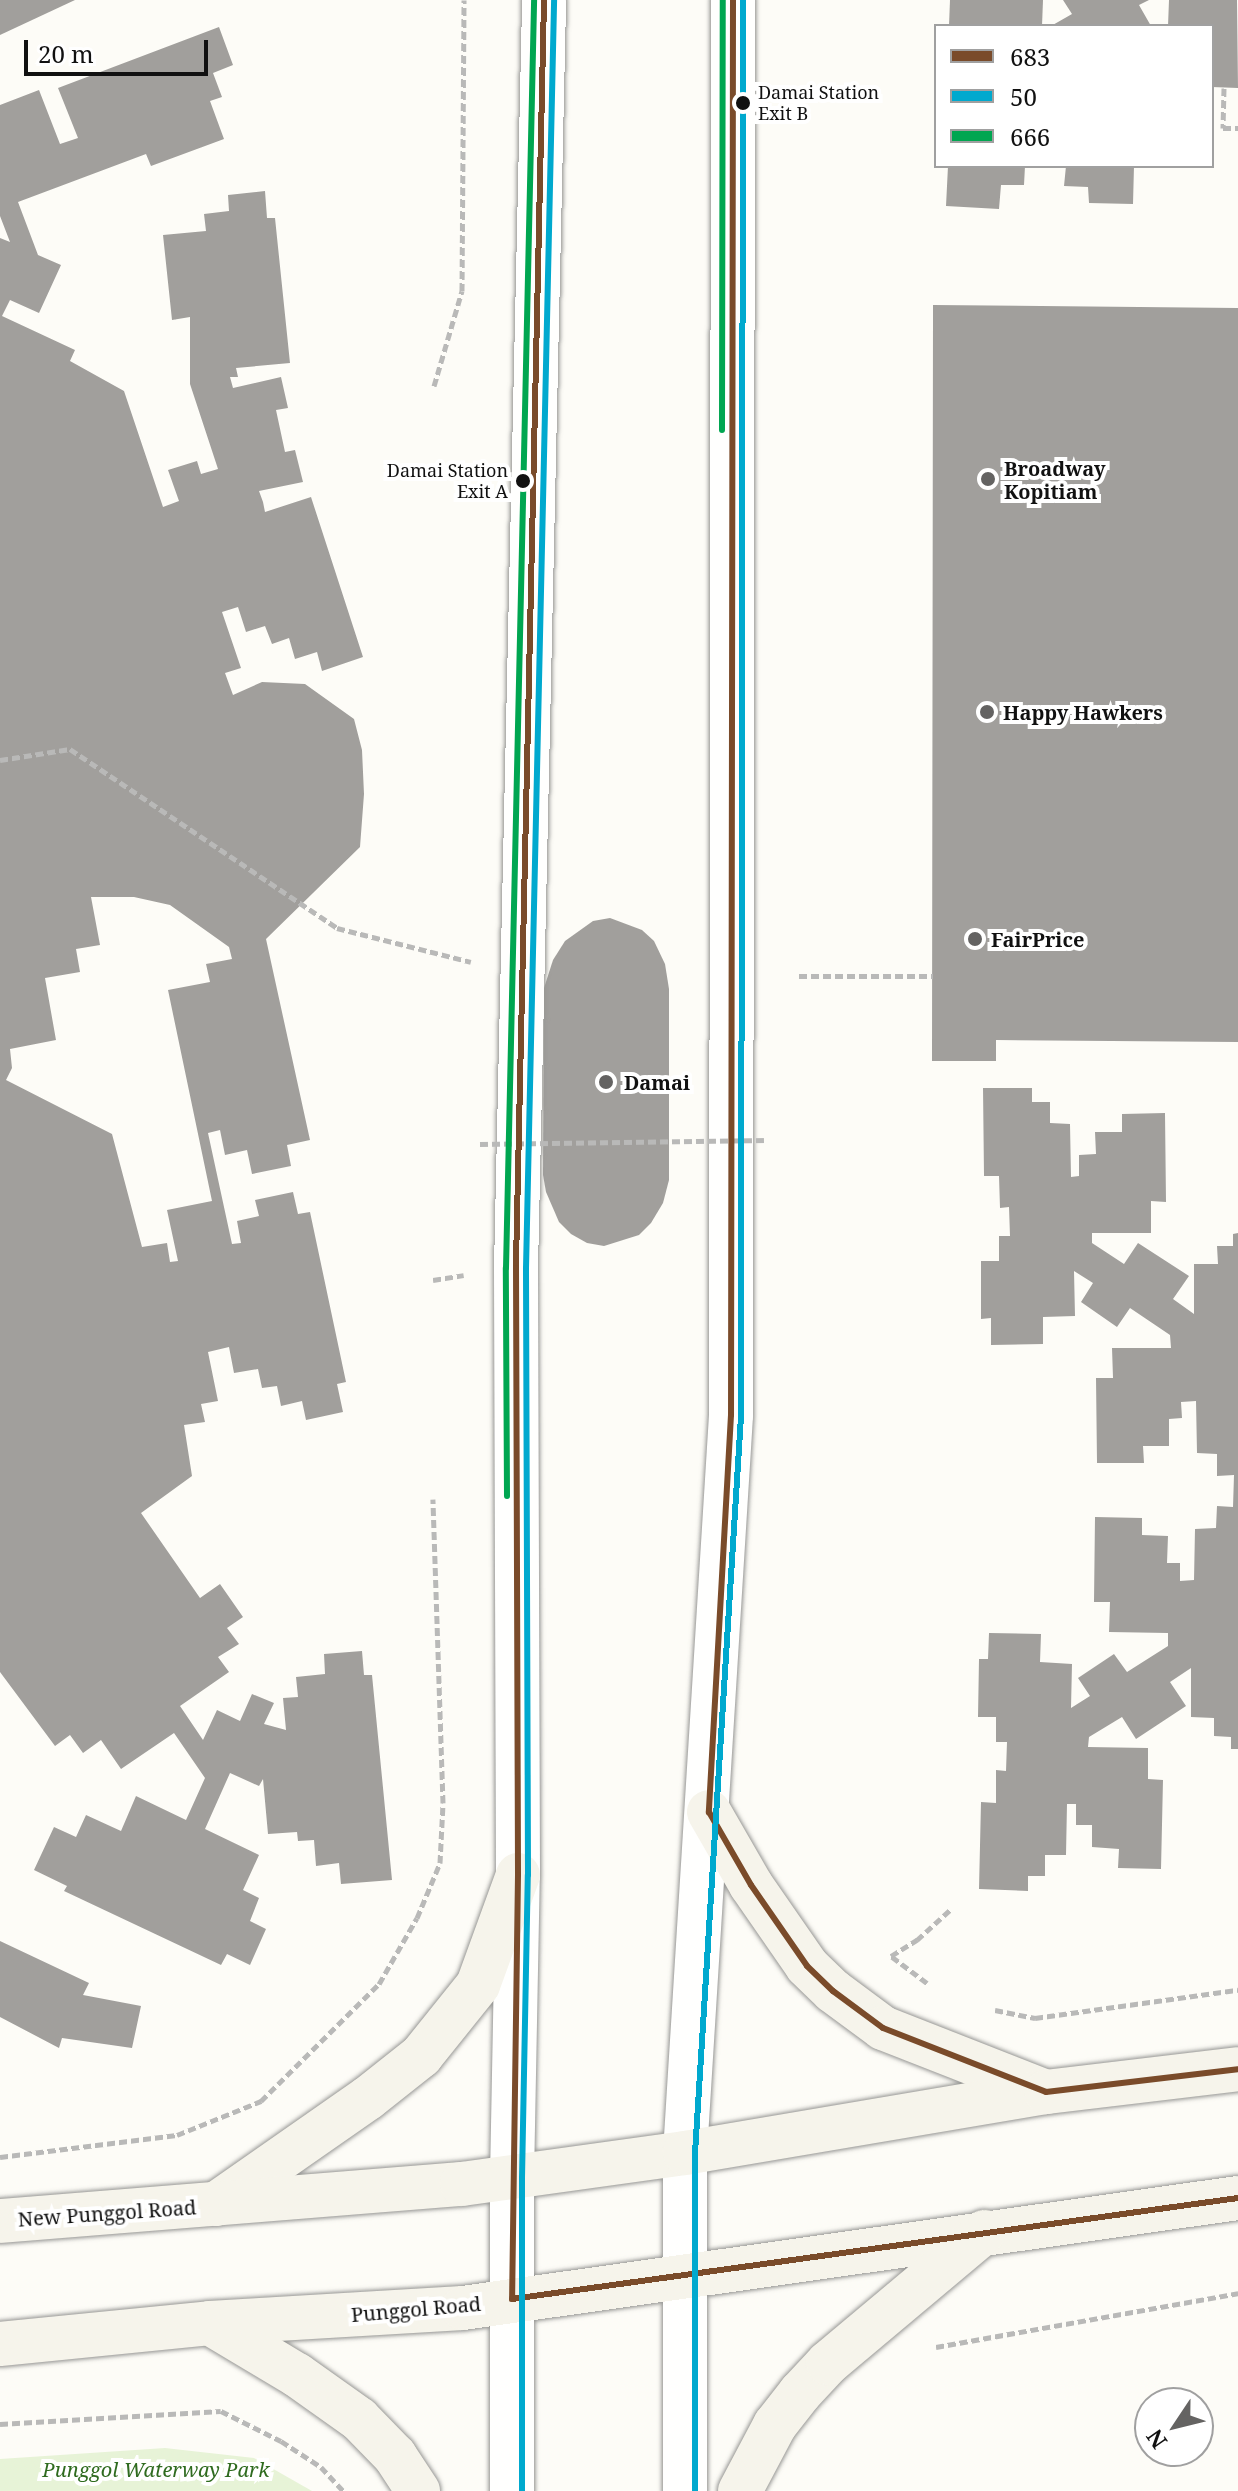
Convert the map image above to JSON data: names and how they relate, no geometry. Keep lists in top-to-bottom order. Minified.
{"streets":{"main road":["New Punggol Road","Punggol Road"]},"parks":["Punggol Waterway Park"],"places":["Damai Station Exit B","Broadway Kopitiam","Damai Station Exit A","Happy Hawkers","FairPrice","Damai"],"lines":["transit line 683","transit line 50","transit line 666"],"legend":["683","50","666"],"scale_bar":"20 m","north":"bottom left"}
